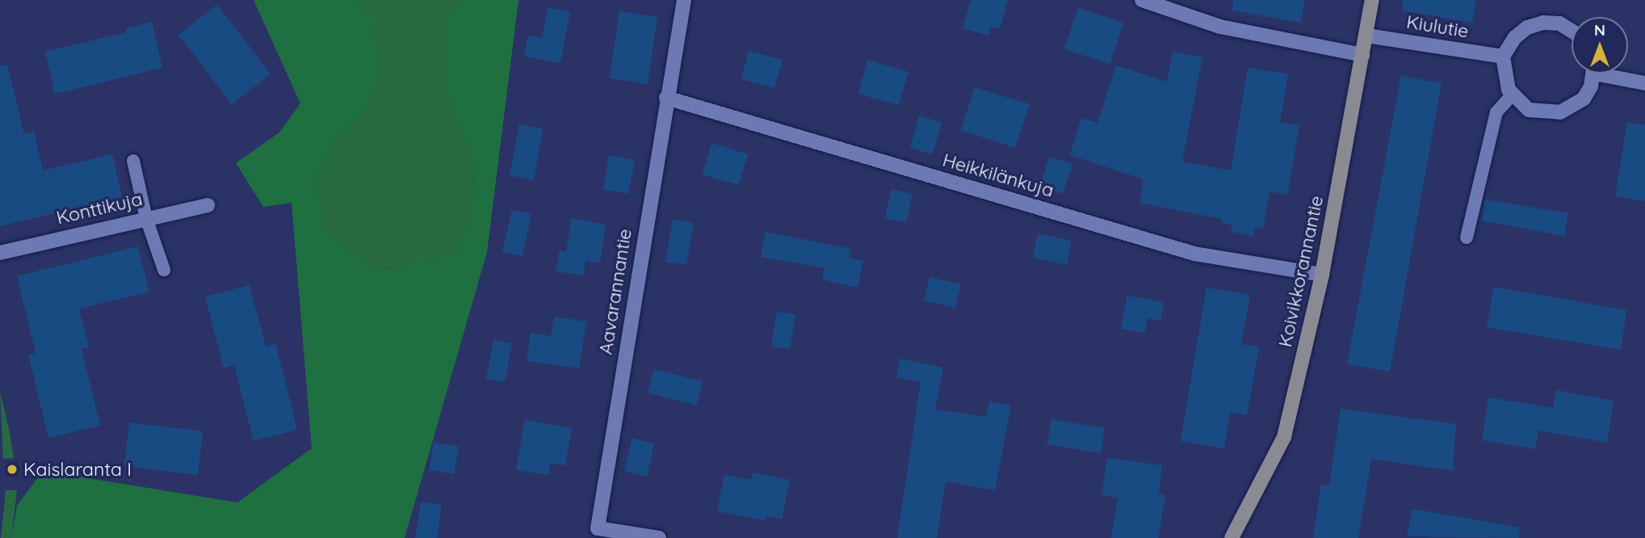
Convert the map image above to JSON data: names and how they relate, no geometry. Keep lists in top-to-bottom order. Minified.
{"streets":{"street":["Kiulutie","Heikkilänkuja","Konttikuja","Koivikkorannantie","Aavarannantie"]},"crossings":[["Kiulutie","Koivikkorannantie"],["Heikkilänkuja","Koivikkorannantie"],["Heikkilänkuja","Aavarannantie"]],"places":["Kaislaranta I"],"north":"top"}
